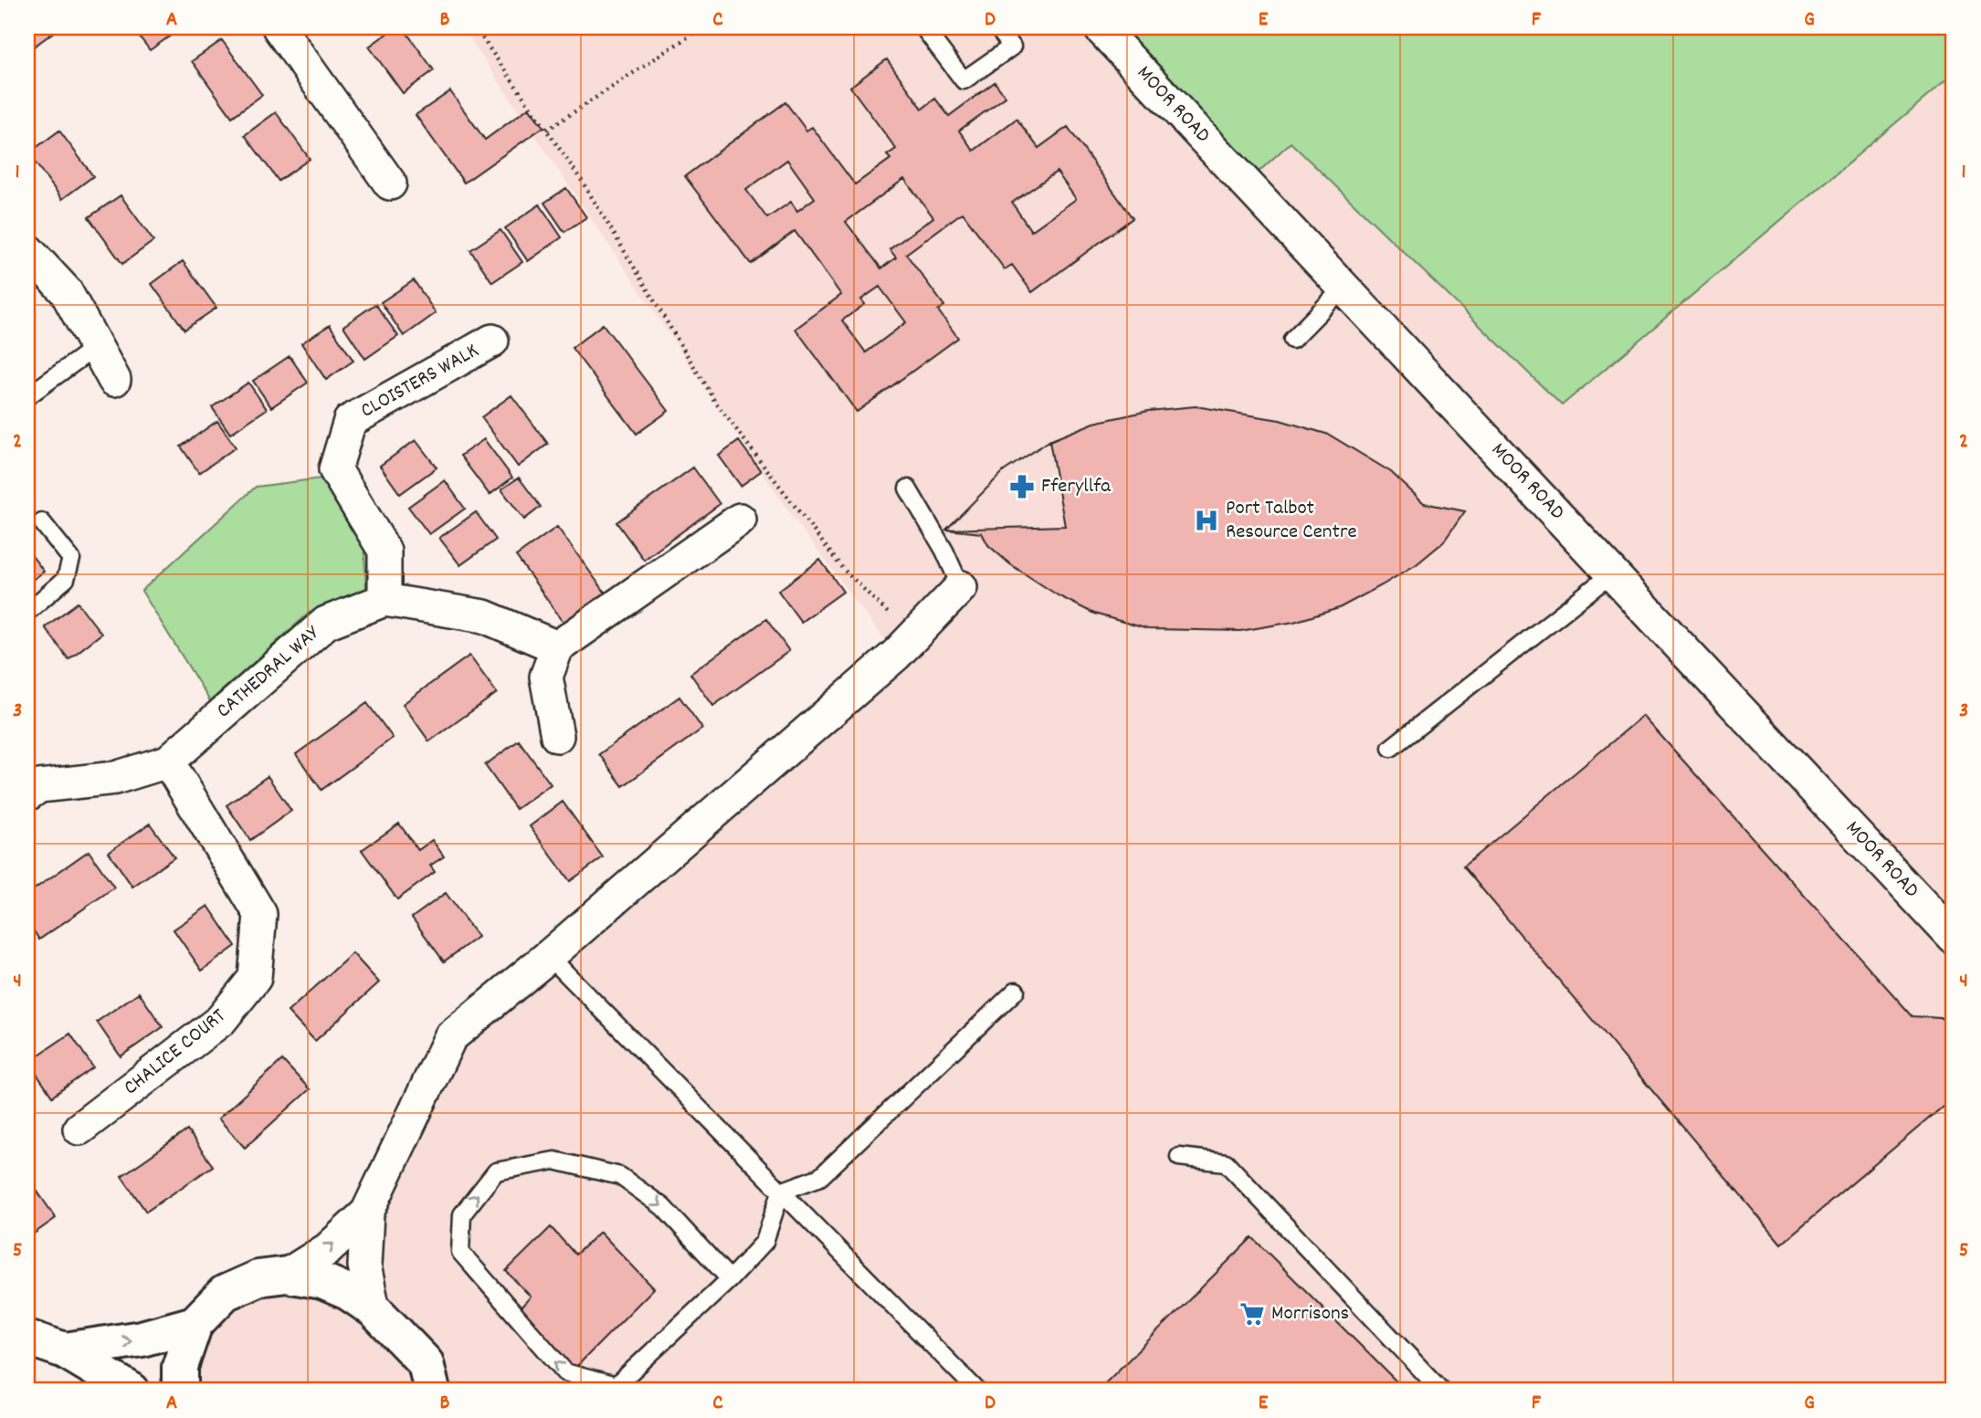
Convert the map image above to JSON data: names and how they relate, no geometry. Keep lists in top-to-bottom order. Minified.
{"streets":{"street":["MOOR ROAD","CLOISTERS WALK","CATHEDRAL WAY","CHALICE COURT"]},"crossings":[["CLOISTERS WALK","CATHEDRAL WAY"],["CATHEDRAL WAY","CHALICE COURT"]],"places":{"pharmacy":["Fferyllfa"],"hospital":["Port Talbot Resource Centre"],"supermarket":["Morrisons"]},"grid":{"columns":["A","B","C","D","E","F","G"],"rows":["1","2","3","4","5"]}}
